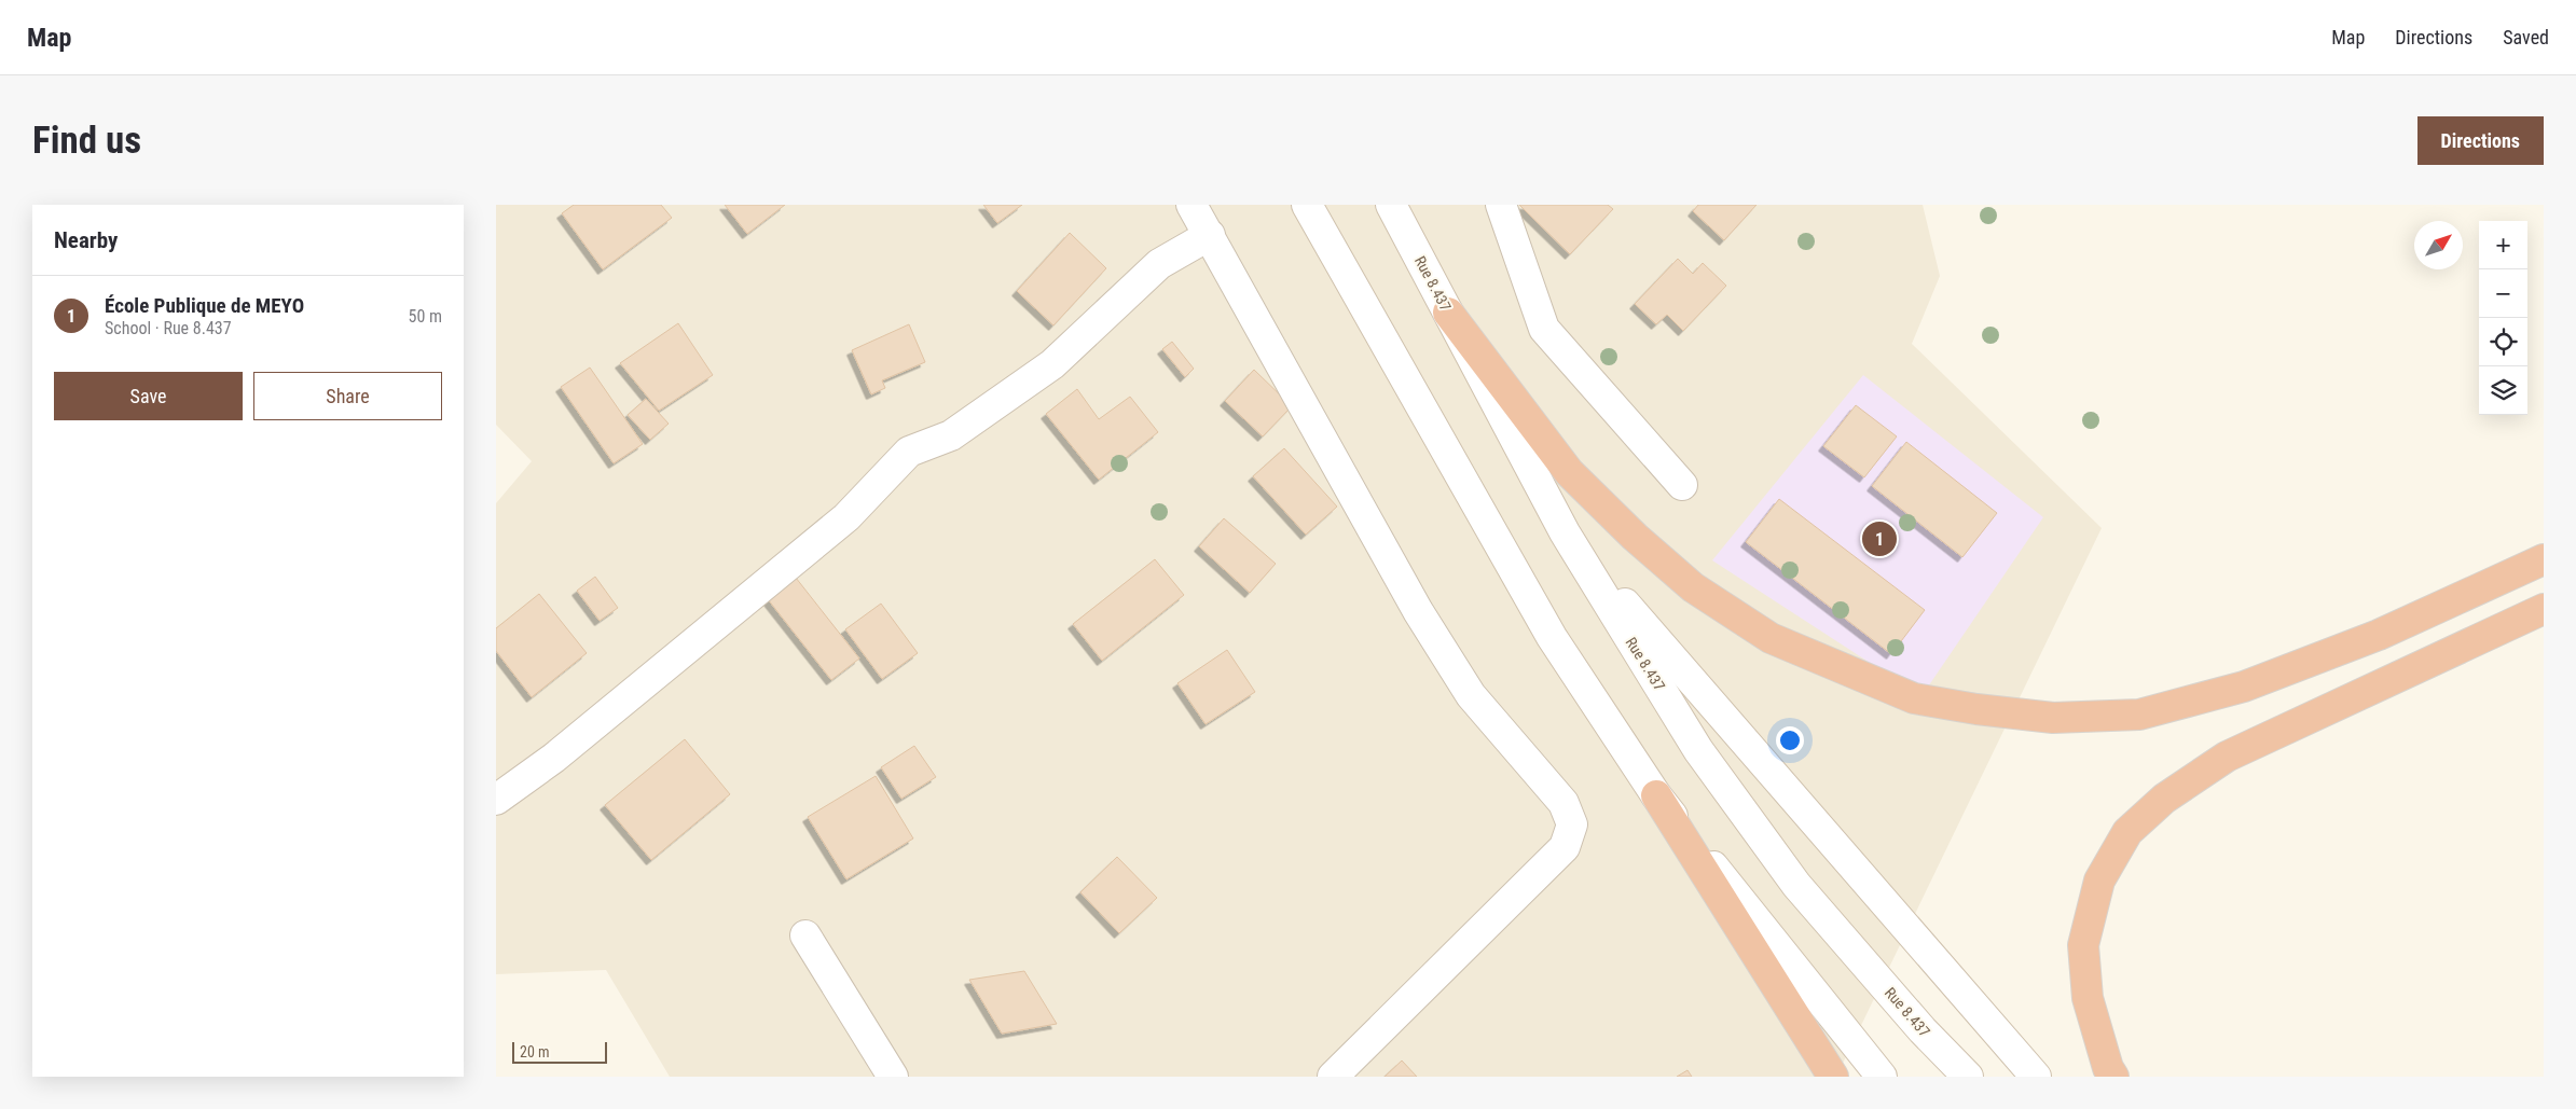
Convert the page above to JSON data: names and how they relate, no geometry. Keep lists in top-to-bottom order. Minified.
{"streets":{"main road":["Rue 8.437"]},"scale_bar":"20 m","north":"top right","page":{"header":"Map","nav":["Map","Directions","Saved"],"buttons":["Directions",["Save","Share"]],"title":"Find us","heading":"Nearby","map_buttons":["+","−"],"list":[{"mark":"1","name":"École Publique de MEYO","note":"School · Rue 8.437","value":"50 m"}],"pins":"1","scale":"20 m"}}
